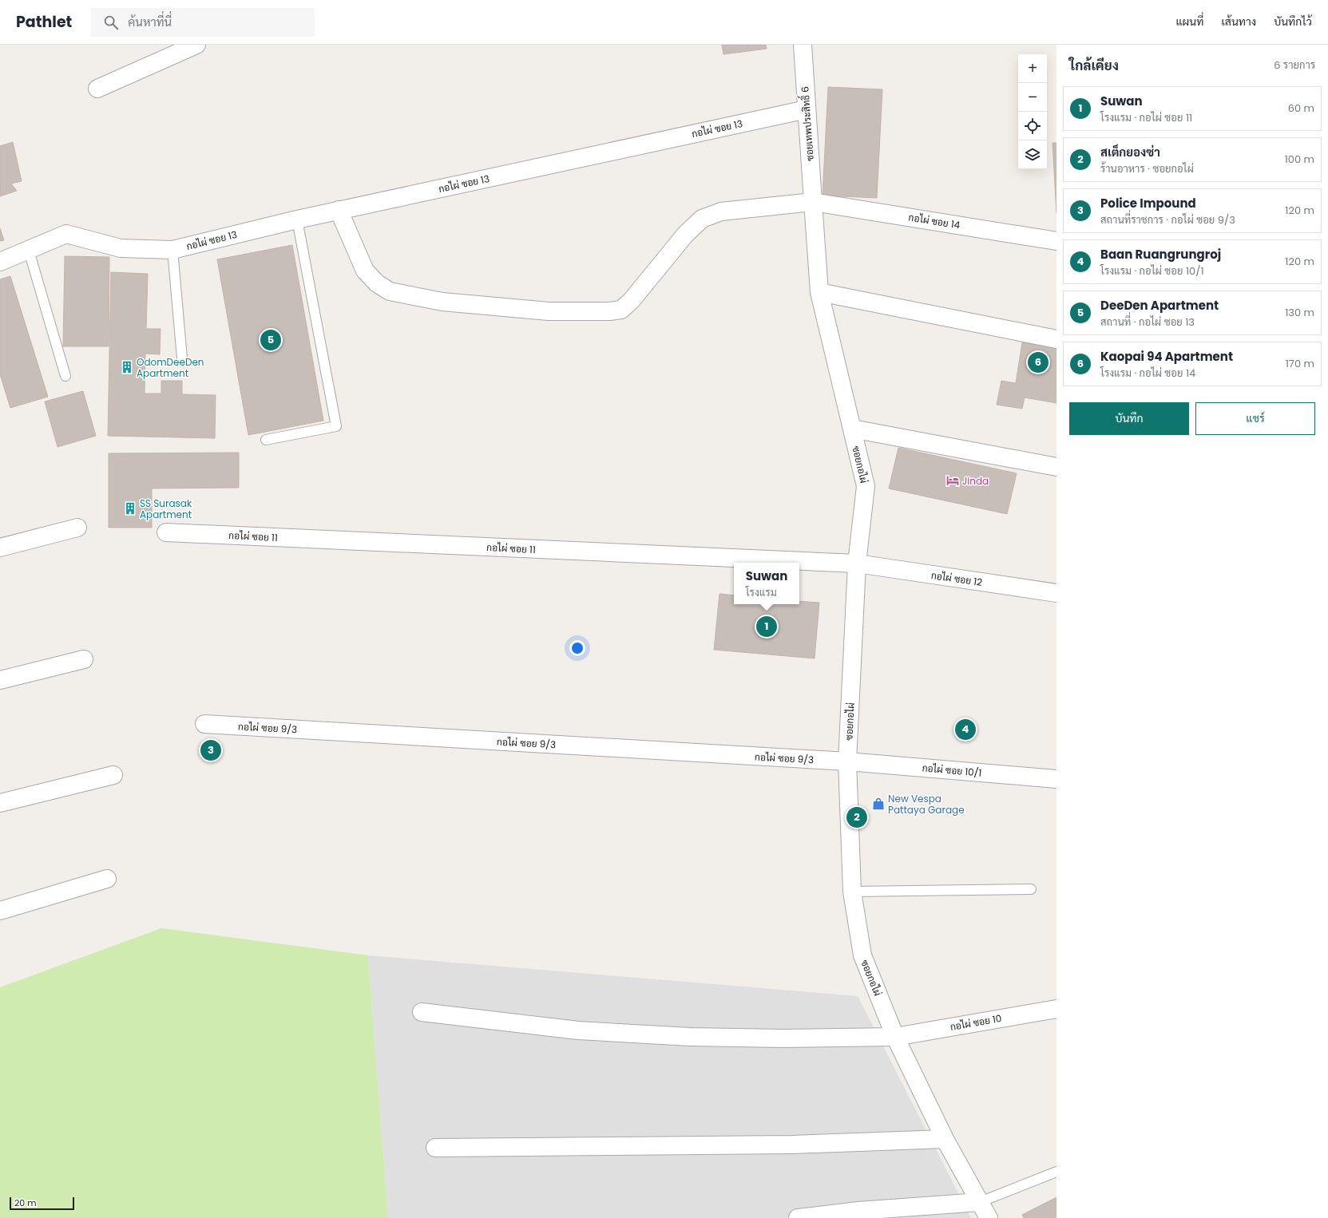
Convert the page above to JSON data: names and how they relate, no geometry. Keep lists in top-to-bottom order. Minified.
{"streets":{"street":["ซอยเทพประสิทธิ์ 6","กอไผ่ ซอย 13","กอไผ่ ซอย 14","ซอยกอไผ่","กอไผ่ ซอย 11","กอไผ่ ซอย 12","กอไผ่ ซอย 9/3","กอไผ่ ซอย 10/1","กอไผ่ ซอย 10"]},"crossings":[["ซอยเทพประสิทธิ์ 6","กอไผ่ ซอย 13"],["ซอยเทพประสิทธิ์ 6","กอไผ่ ซอย 14"],["ซอยเทพประสิทธิ์ 6","ซอยกอไผ่"],["กอไผ่ ซอย 13","กอไผ่ ซอย 14"],["กอไผ่ ซอย 14","ซอยกอไผ่"],["ซอยกอไผ่","กอไผ่ ซอย 11"],["ซอยกอไผ่","กอไผ่ ซอย 12"],["ซอยกอไผ่","กอไผ่ ซอย 9/3"],["ซอยกอไผ่","กอไผ่ ซอย 10/1"],["ซอยกอไผ่","กอไผ่ ซอย 10"],["กอไผ่ ซอย 11","กอไผ่ ซอย 12"],["กอไผ่ ซอย 9/3","กอไผ่ ซอย 10/1"]],"places":{"building":["OdomDeeDen Apartment","SS Surasak Apartment"],"hotel":["Jinda"],"shop":["New Vespa Pattaya Garage"]},"scale_bar":"20 m","page":{"header":"Pathlet","search":"ค้นหาที่นี่","nav":["แผนที่","เส้นทาง","บันทึกไว้"],"heading":["ใกล้เคียง","6 รายการ"],"map_buttons":["+","−"],"list":[{"mark":"1","name":"Suwan","note":"โรงแรม · กอไผ่ ซอย 11","value":"60 m"},{"mark":"2","name":"สเต็กยองซ่า","note":"ร้านอาหาร · ซอยกอไผ่","value":"100 m"},{"mark":"3","name":"Police Impound","note":"สถานที่ราชการ · กอไผ่ ซอย 9/3","value":"120 m"},{"mark":"4","name":"Baan Ruangrungroj","note":"โรงแรม · กอไผ่ ซอย 10/1","value":"120 m"},{"mark":"5","name":"DeeDen Apartment","note":"สถานที่ · กอไผ่ ซอย 13","value":"130 m"},{"mark":"6","name":"Kaopai 94 Apartment","note":"โรงแรม · กอไผ่ ซอย 14","value":"170 m"}],"pins":["5","6","1","4","3","2"],"buttons":["บันทึก","แชร์"],"popup":["Suwan","โรงแรม"],"scale":"20 m"}}
